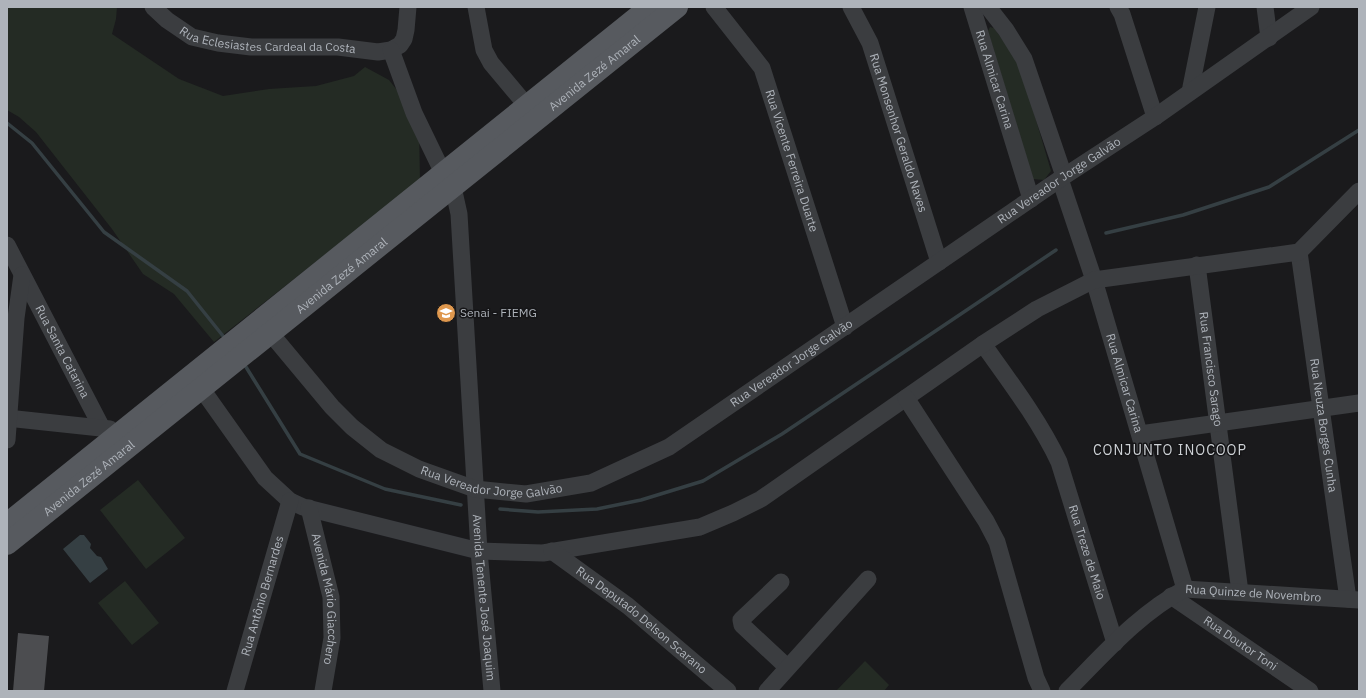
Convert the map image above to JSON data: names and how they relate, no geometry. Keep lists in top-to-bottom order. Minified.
{"streets":{"main road":["Avenida Zezé Amaral"],"street":["Rua Eclesiastes Cardeal da Costa","Rua Almicar Carina","Rua Monsenhor Geraldo Naves","Rua Vicente Ferreira Duarte","Rua Vereador Jorge Galvão","Rua Santa Catarina","Rua Francisco Sarago","Rua Neuza Borges Cunha","Rua Treze de Maio","Rua Quinze de Novembro","Rua Antônio Bernardes","Avenida Tenente José Joaquim","Avenida Mário Giacchero","Rua Deputado Delson Scarano","Rua Doutor Toni"]},"crossings":[["Rua Eclesiastes Cardeal da Costa","Avenida Tenente José Joaquim"],["Avenida Zezé Amaral","Rua Vereador Jorge Galvão"],["Avenida Zezé Amaral","Rua Santa Catarina"],["Avenida Zezé Amaral","Avenida Tenente José Joaquim"],["Rua Almicar Carina","Rua Vereador Jorge Galvão"],["Rua Almicar Carina","Rua Quinze de Novembro"],["Rua Almicar Carina","Rua Doutor Toni"],["Rua Monsenhor Geraldo Naves","Rua Vereador Jorge Galvão"],["Rua Vicente Ferreira Duarte","Rua Vereador Jorge Galvão"],["Rua Vereador Jorge Galvão","Avenida Tenente José Joaquim"],["Rua Francisco Sarago","Rua Quinze de Novembro"],["Rua Neuza Borges Cunha","Rua Quinze de Novembro"],["Rua Treze de Maio","Rua Quinze de Novembro"],["Rua Quinze de Novembro","Rua Doutor Toni"]],"districts":["CONJUNTO INOCOOP"],"places":{"school or university":["Senai - FIEMG"]}}
